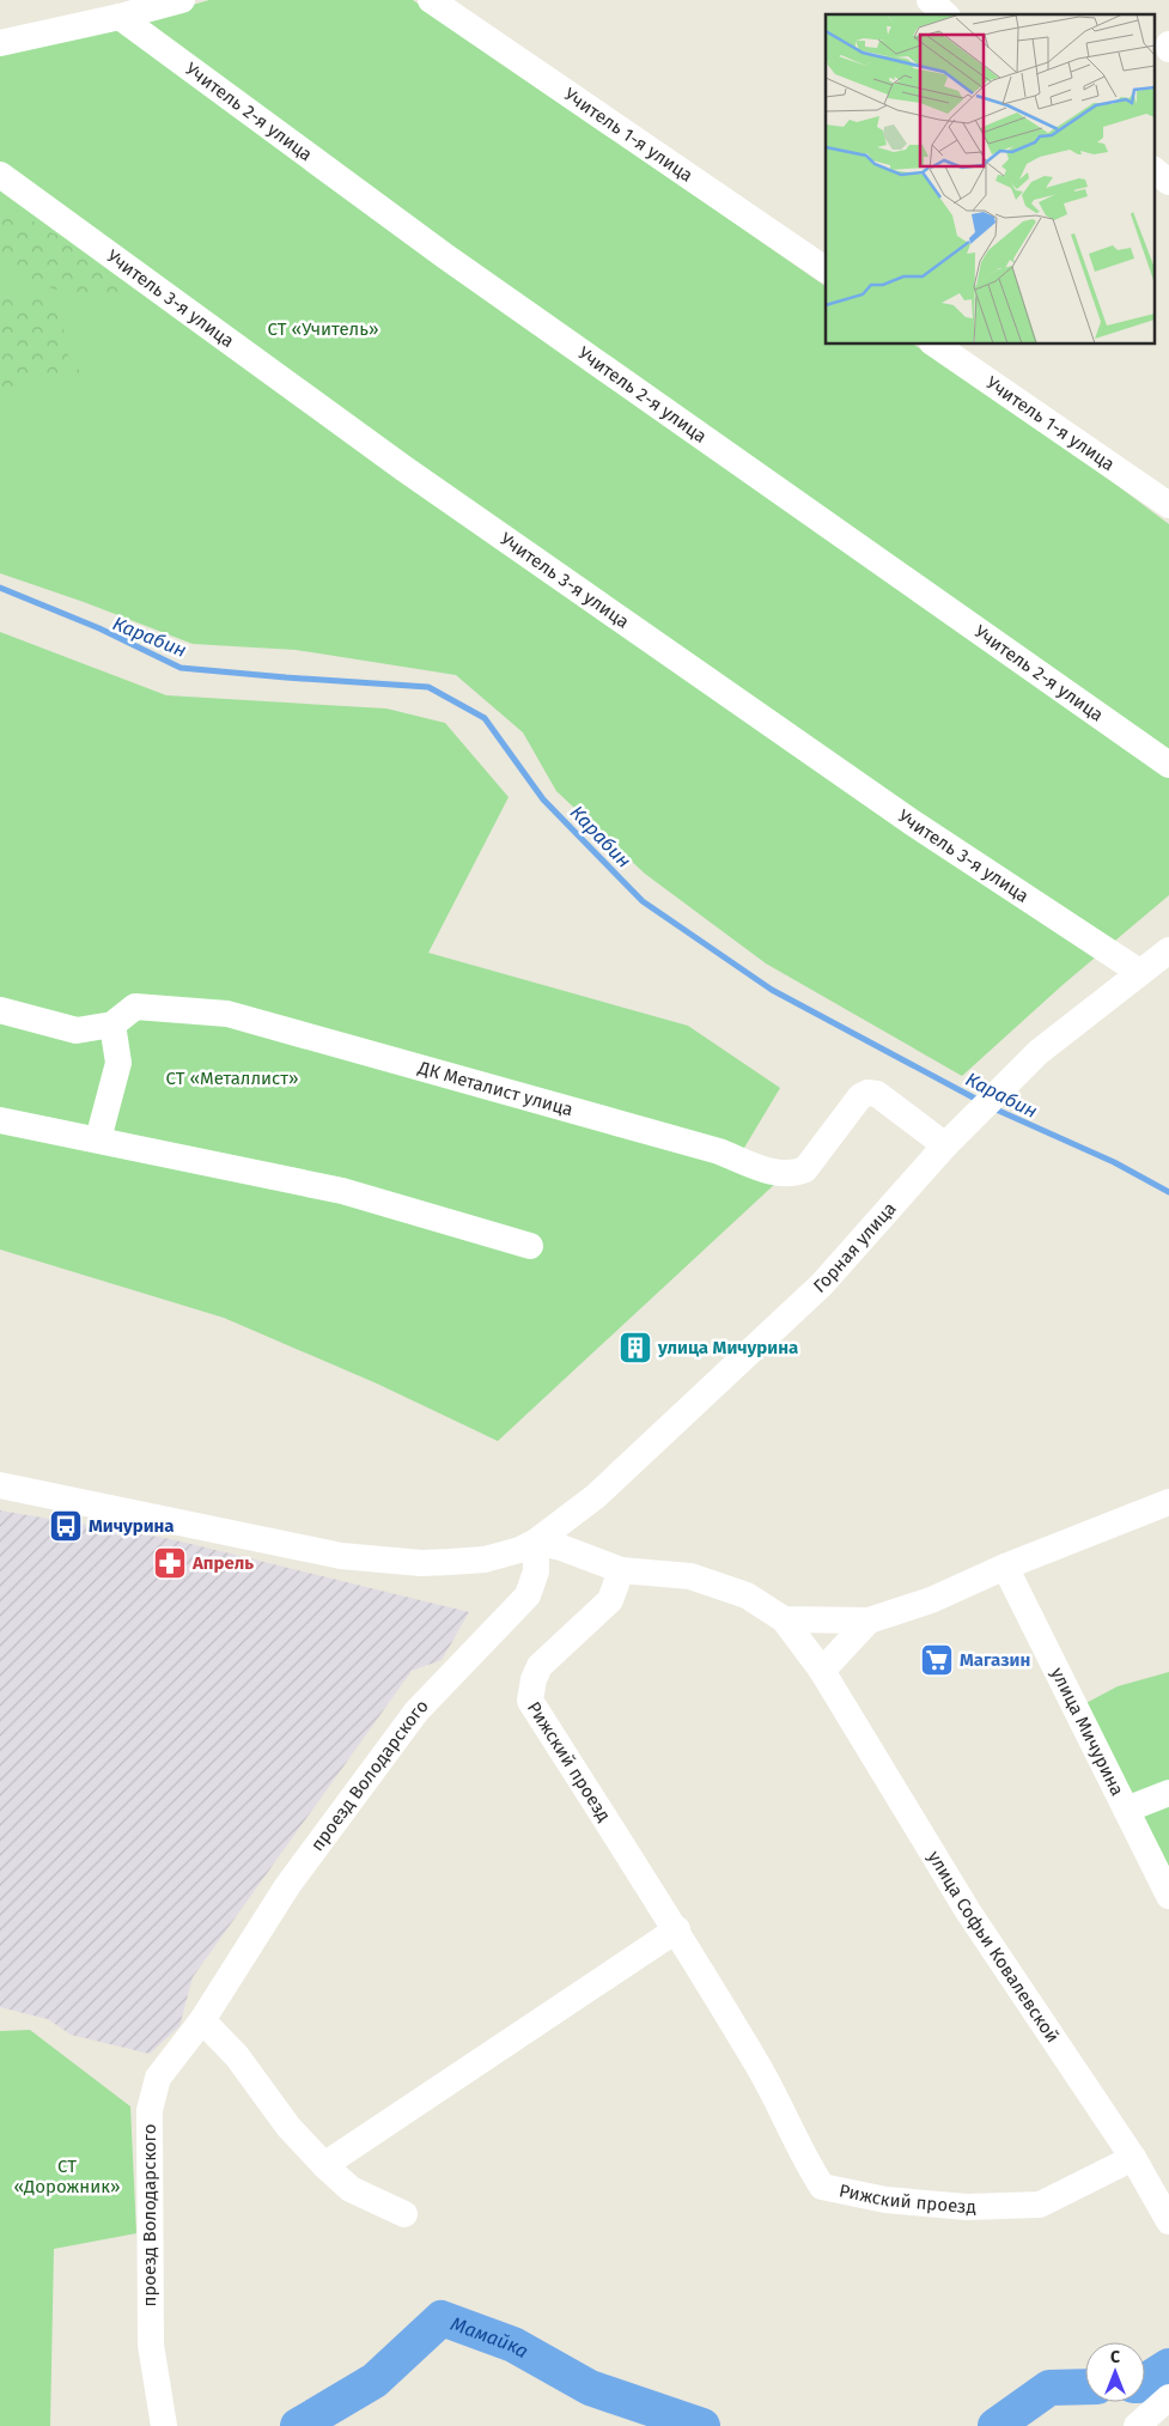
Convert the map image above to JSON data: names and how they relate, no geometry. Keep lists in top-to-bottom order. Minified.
{"streets":{"street":["Учитель 2-я улица","Учитель 1-я улица","Учитель 3-я улица","ДК Металист улица","Горная улица","улица Мичурина","Рижский проезд","проезд Володарского","улица Софьи Ковалевской"]},"crossings":[["Учитель 3-я улица","Горная улица"],["ДК Металист улица","Горная улица"],["Горная улица","проезд Володарского"],["Рижский проезд","улица Софьи Ковалевской"]],"water":["Карабин","Мамайка"],"parks":["СТ «Учитель»","СТ «Металлист»","СТ «Дорожник»"],"places":{"building":["улица Мичурина"],"bus stop":["Мичурина"],"pharmacy":["Апрель"],"supermarket":["Магазин"]},"north":"top"}
